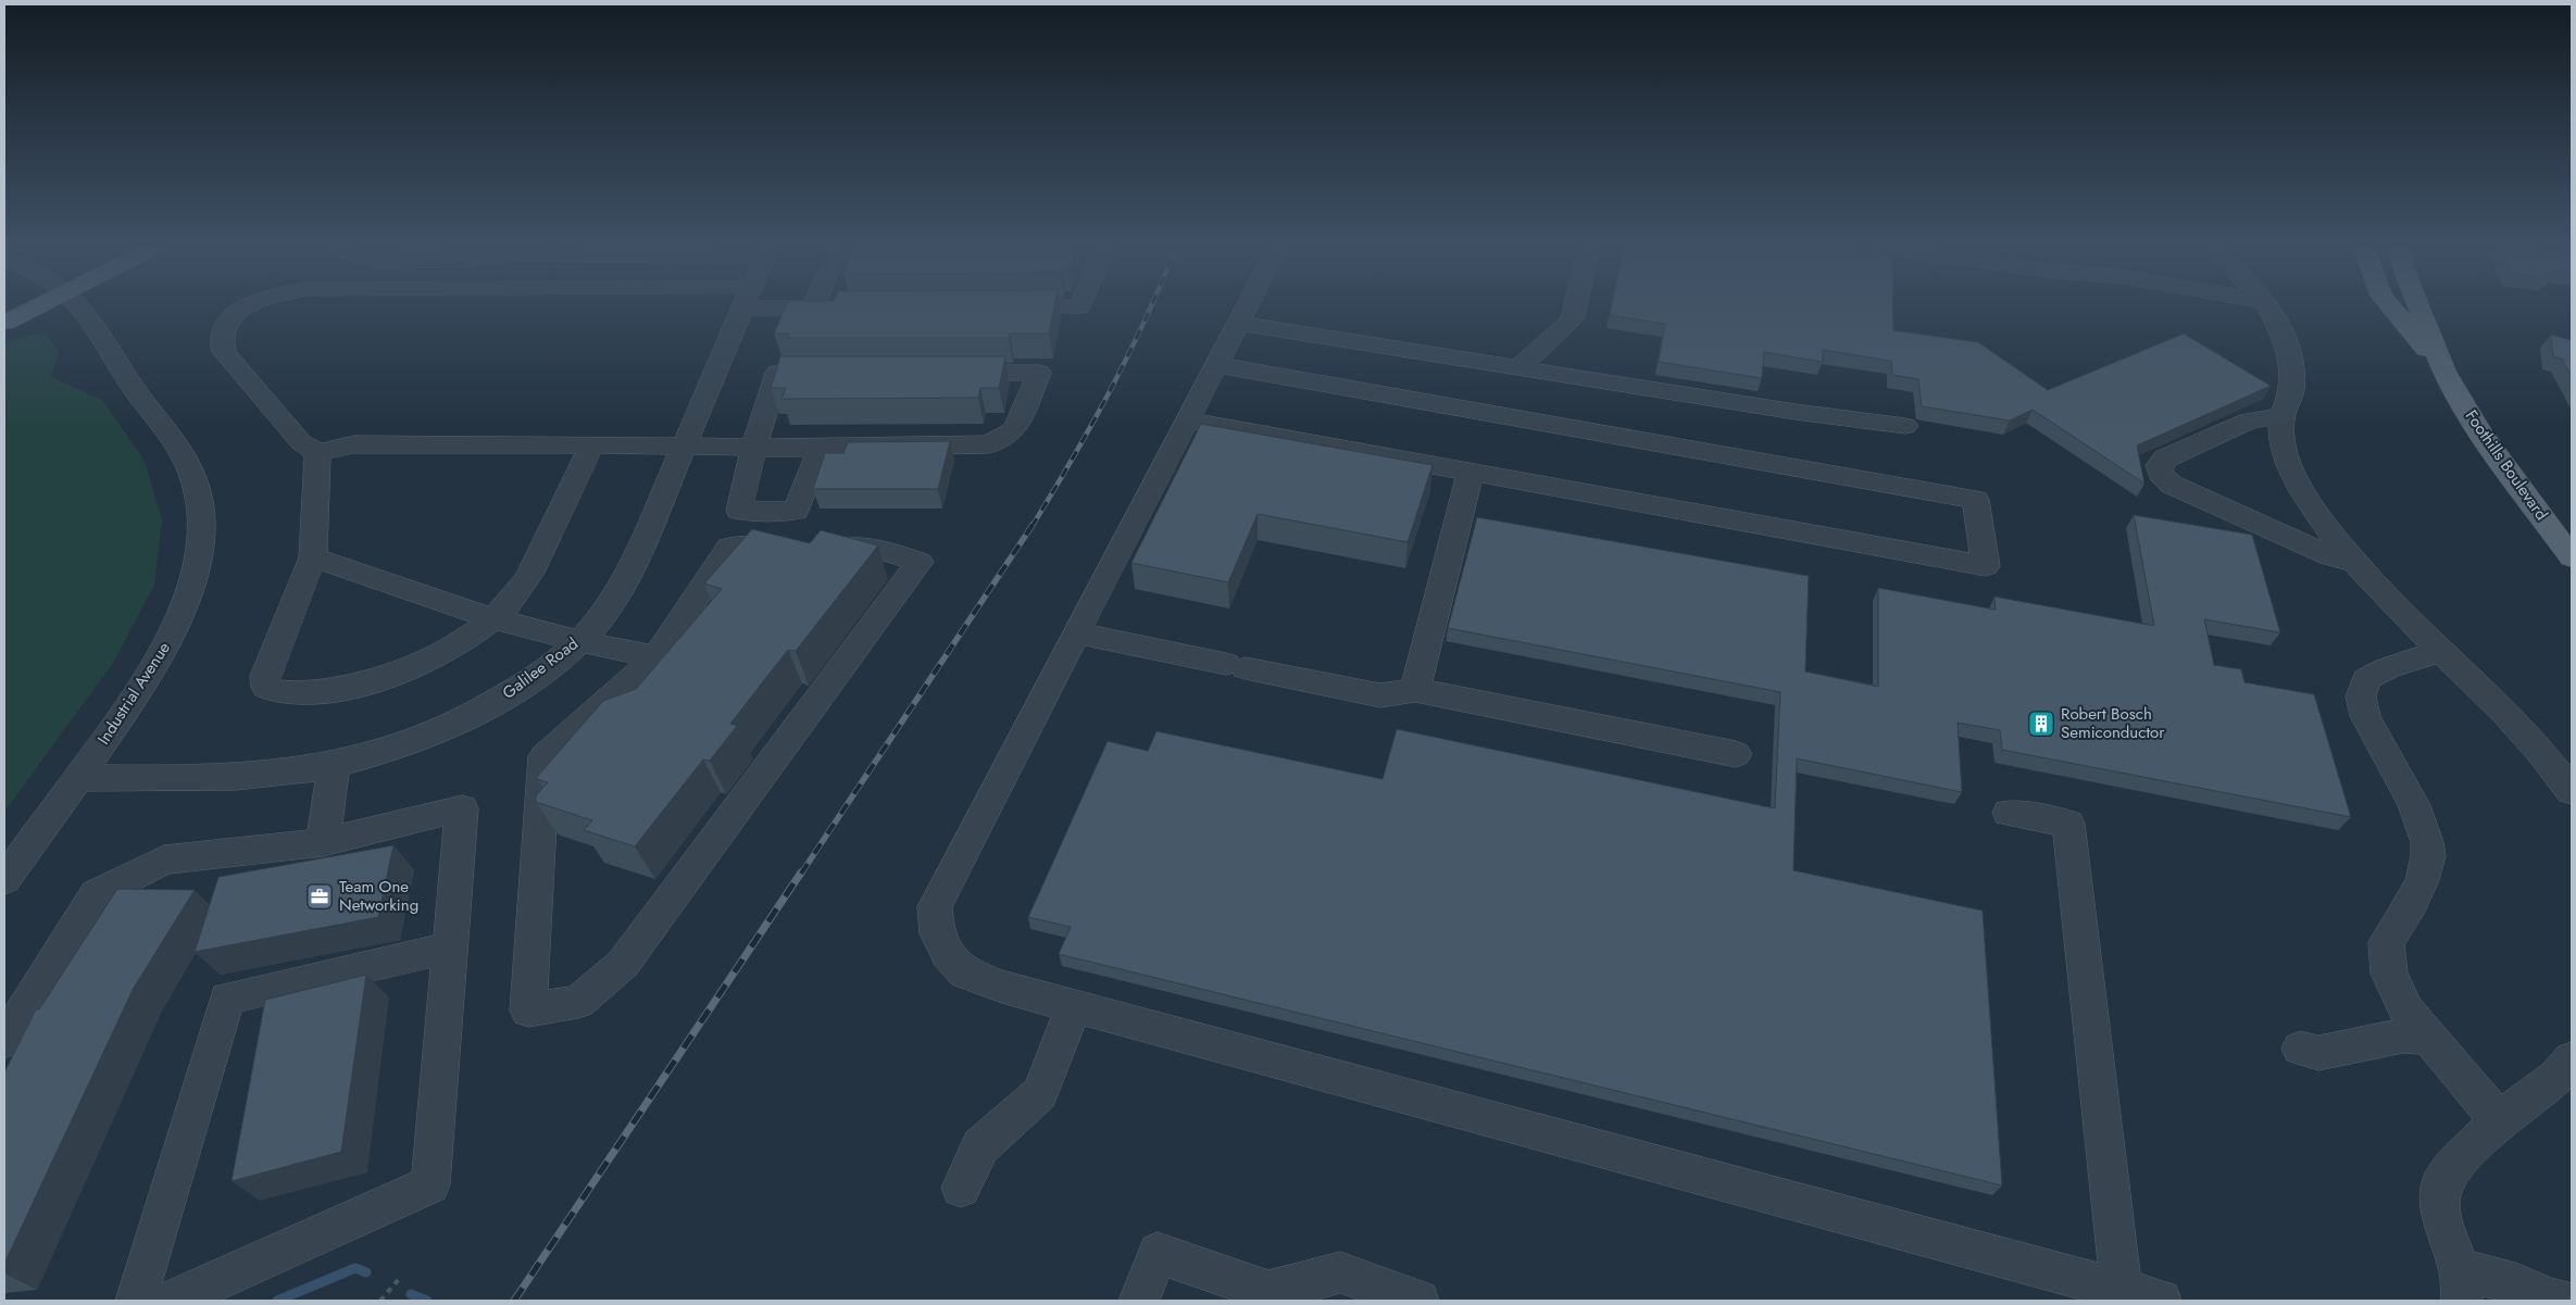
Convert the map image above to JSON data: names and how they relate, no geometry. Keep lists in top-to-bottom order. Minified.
{"streets":{"main road":["Foothills Boulevard"],"street":["Galilee Road","Industrial Avenue"]},"crossings":[["Galilee Road","Industrial Avenue"]],"places":{"building":["Robert Bosch Semiconductor"],"office":["Team One Networking"]}}
